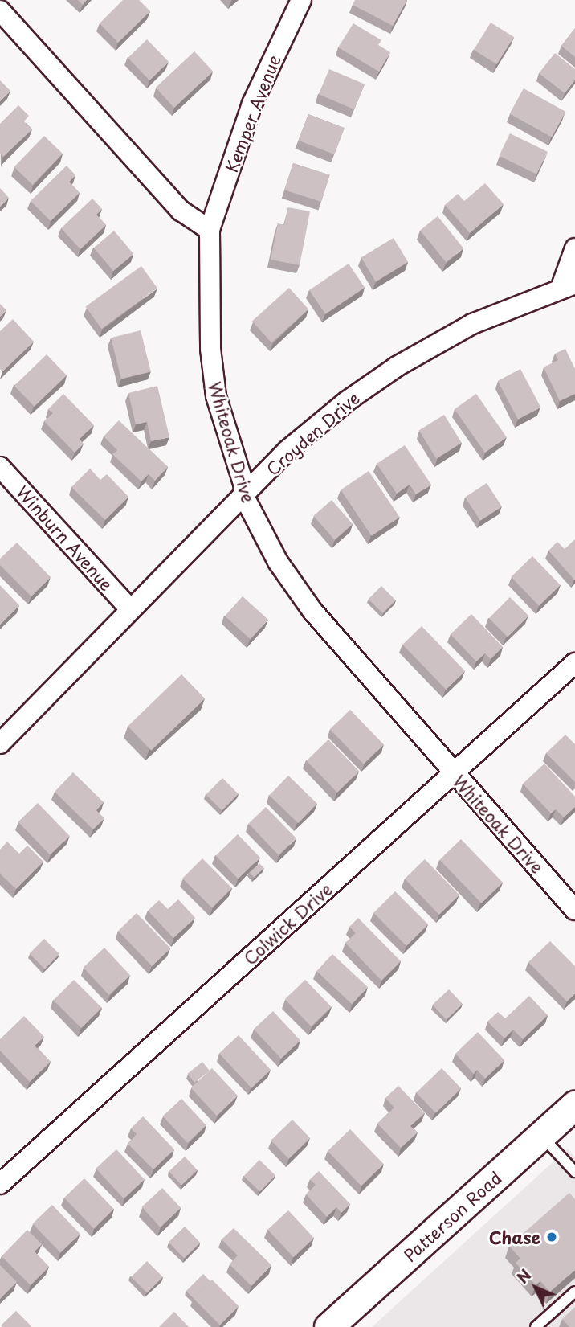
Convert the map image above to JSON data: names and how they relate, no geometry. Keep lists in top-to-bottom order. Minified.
{"streets":{"main road":["Patterson Road"],"street":["Kemper Avenue","Croyden Drive","Whiteoak Drive","Winburn Avenue","Colwick Drive"]},"crossings":[["Kemper Avenue","Whiteoak Drive"],["Croyden Drive","Whiteoak Drive"],["Croyden Drive","Winburn Avenue"],["Whiteoak Drive","Colwick Drive"]],"places":["Chase"],"north":"top left"}
